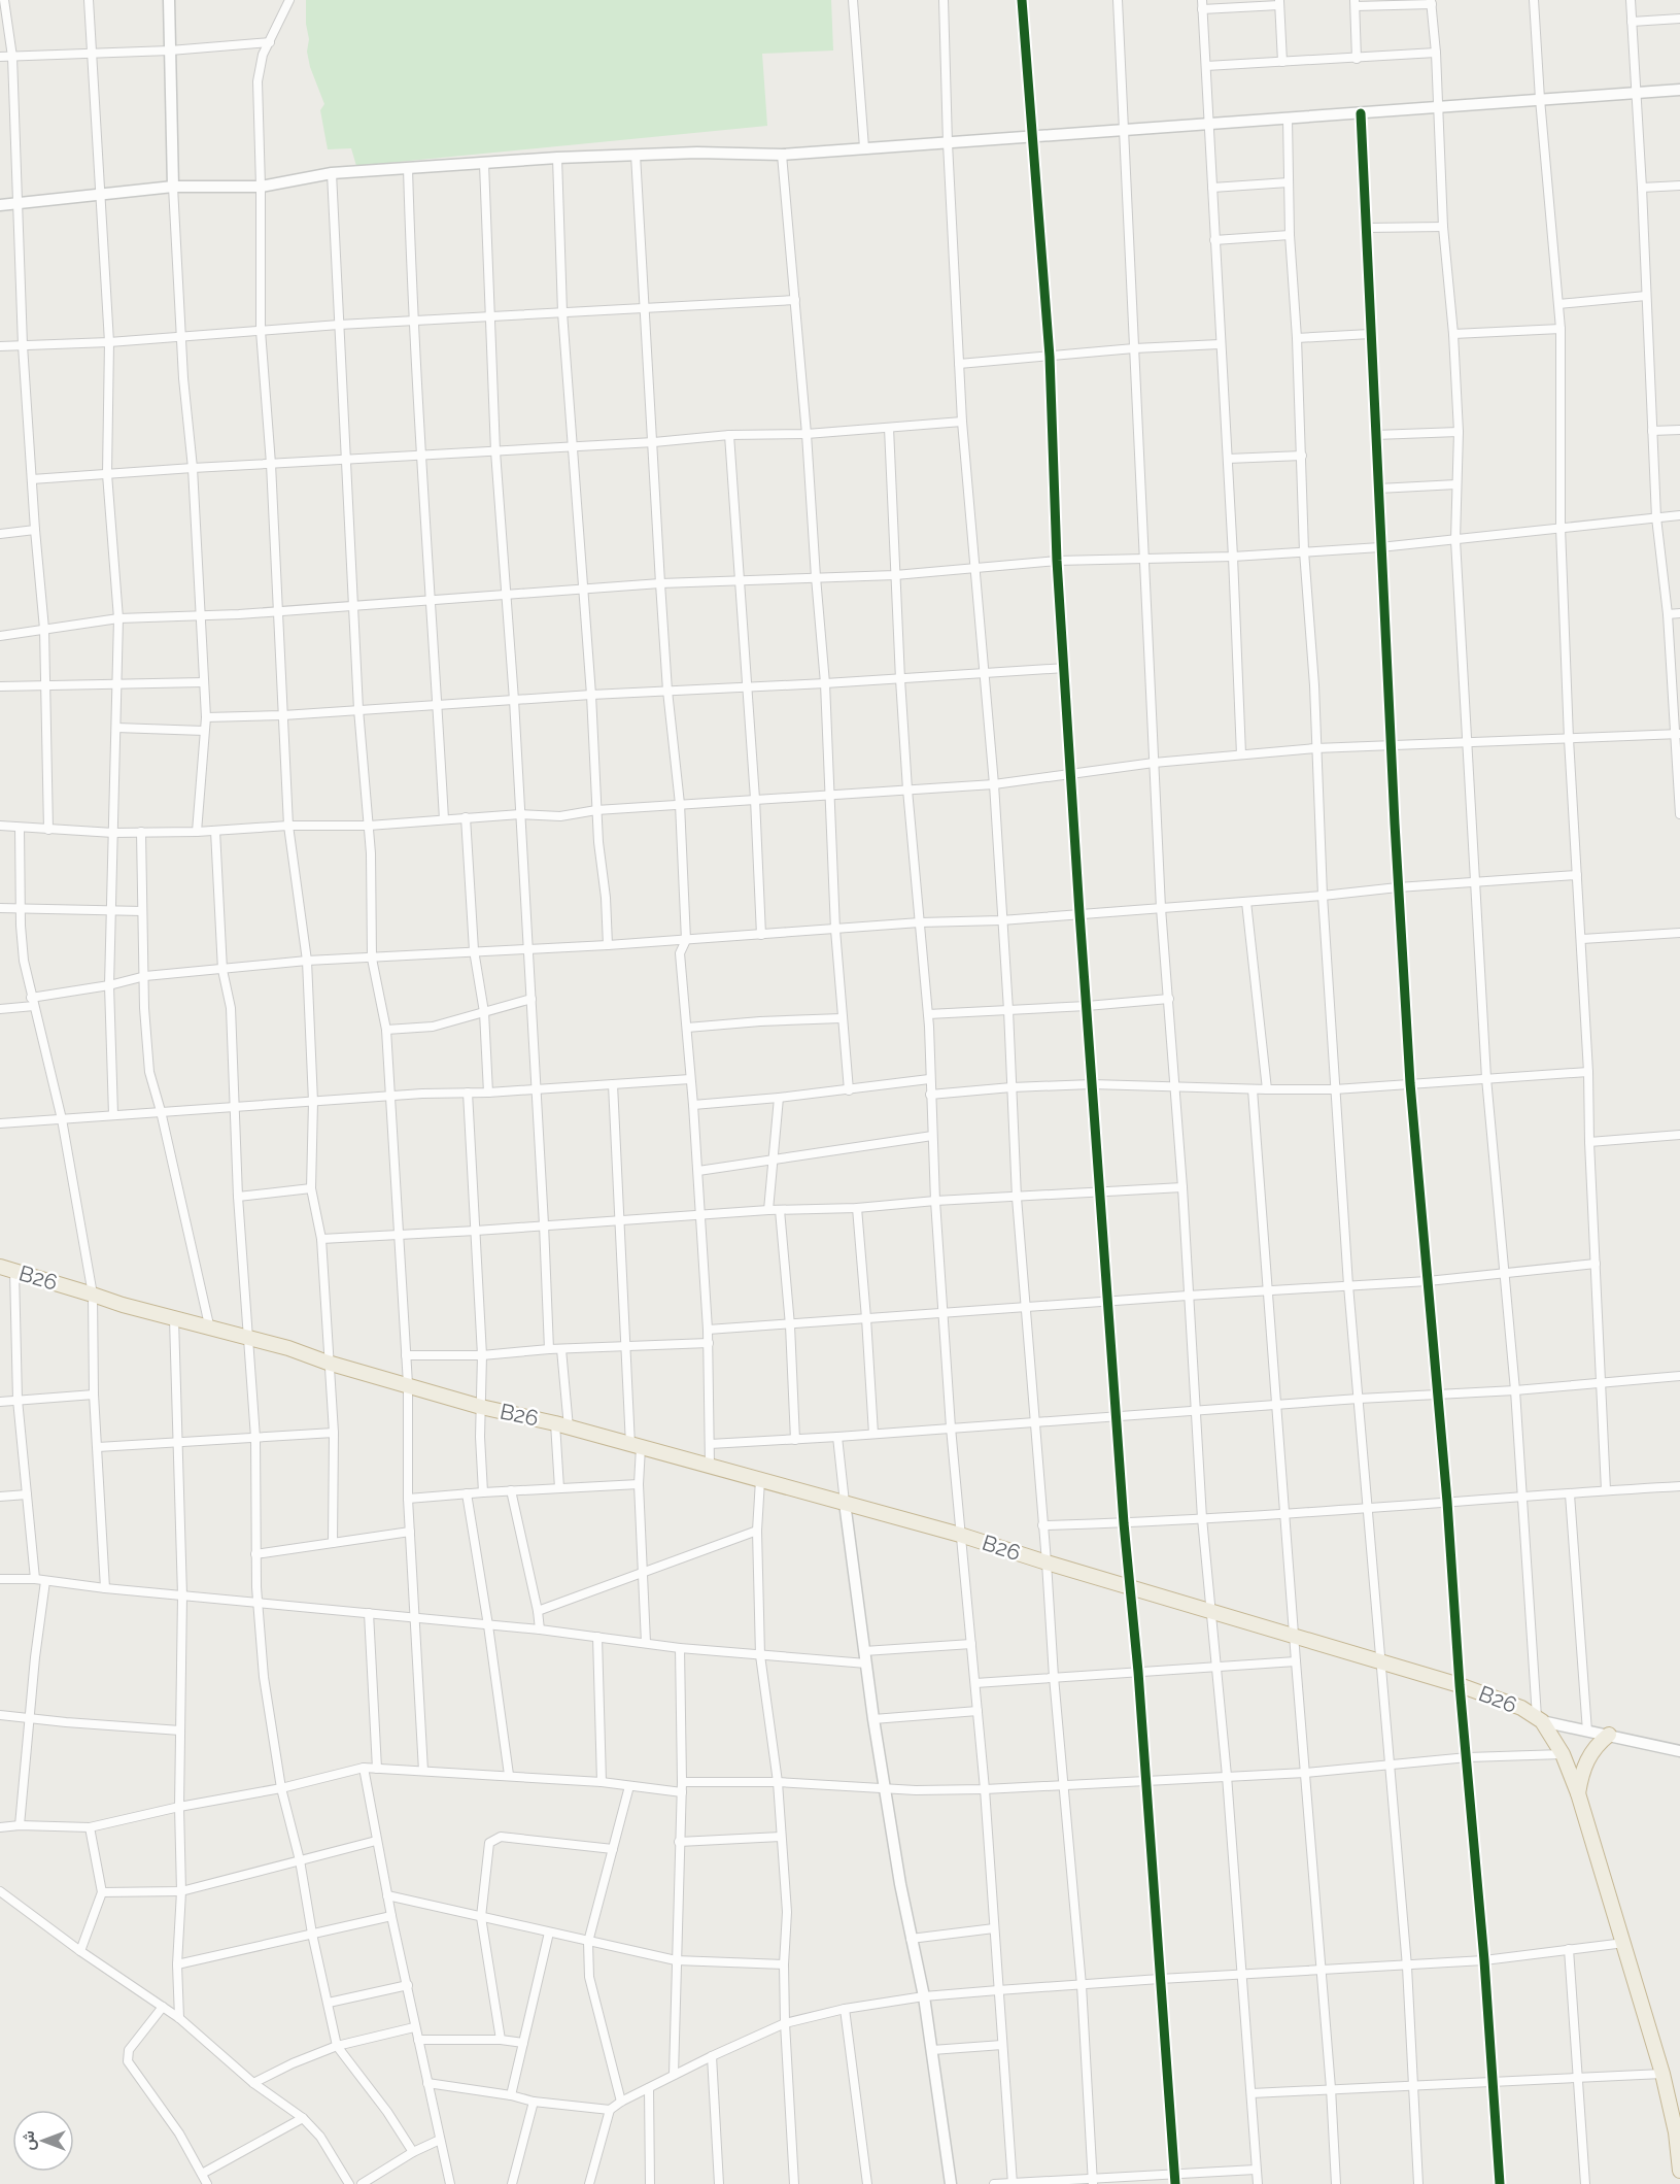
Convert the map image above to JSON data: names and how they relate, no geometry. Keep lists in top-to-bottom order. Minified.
{"streets":{"highway":["B26"]},"north":"left"}
